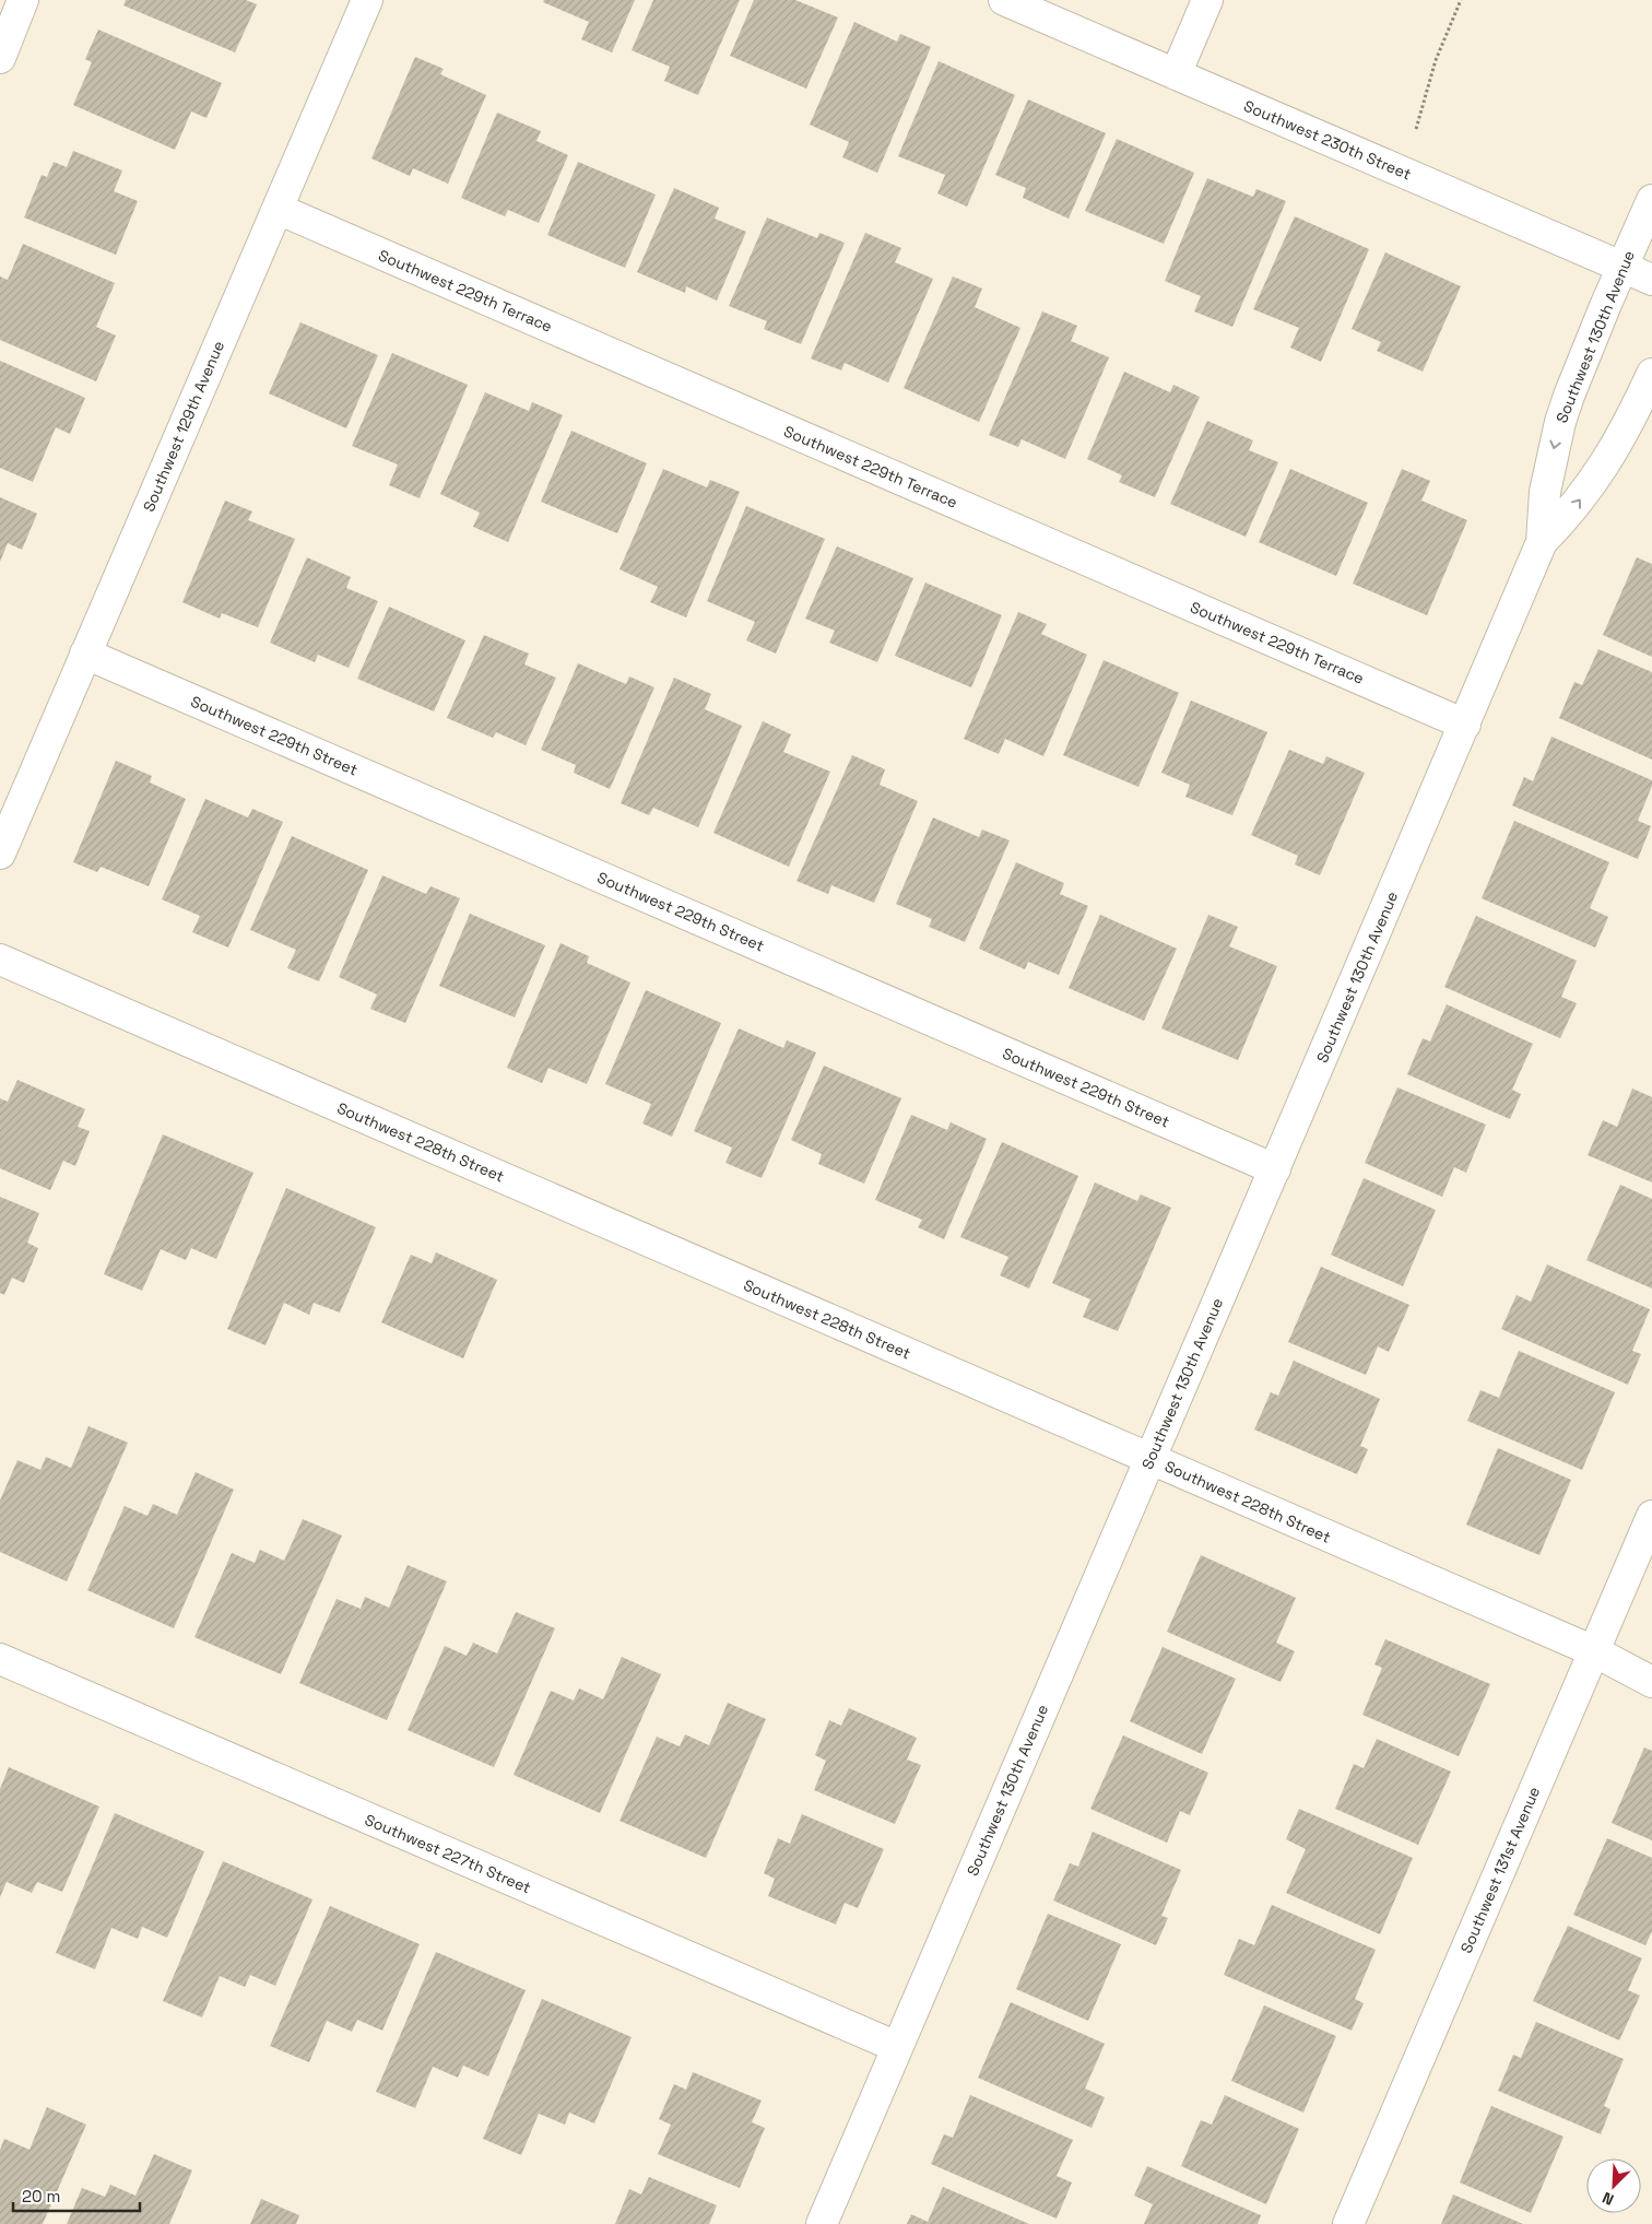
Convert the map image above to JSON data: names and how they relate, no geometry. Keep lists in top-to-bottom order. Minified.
{"streets":{"street":["Southwest 230th Street","Southwest 229th Terrace","Southwest 130th Avenue","Southwest 129th Avenue","Southwest 229th Street","Southwest 228th Street","Southwest 227th Street","Southwest 131st Avenue"]},"crossings":[["Southwest 230th Street","Southwest 130th Avenue"],["Southwest 229th Terrace","Southwest 130th Avenue"],["Southwest 229th Terrace","Southwest 129th Avenue"],["Southwest 130th Avenue","Southwest 229th Street"],["Southwest 130th Avenue","Southwest 228th Street"],["Southwest 130th Avenue","Southwest 227th Street"],["Southwest 129th Avenue","Southwest 229th Street"],["Southwest 228th Street","Southwest 131st Avenue"]],"scale_bar":"20 m","north":"bottom left"}
